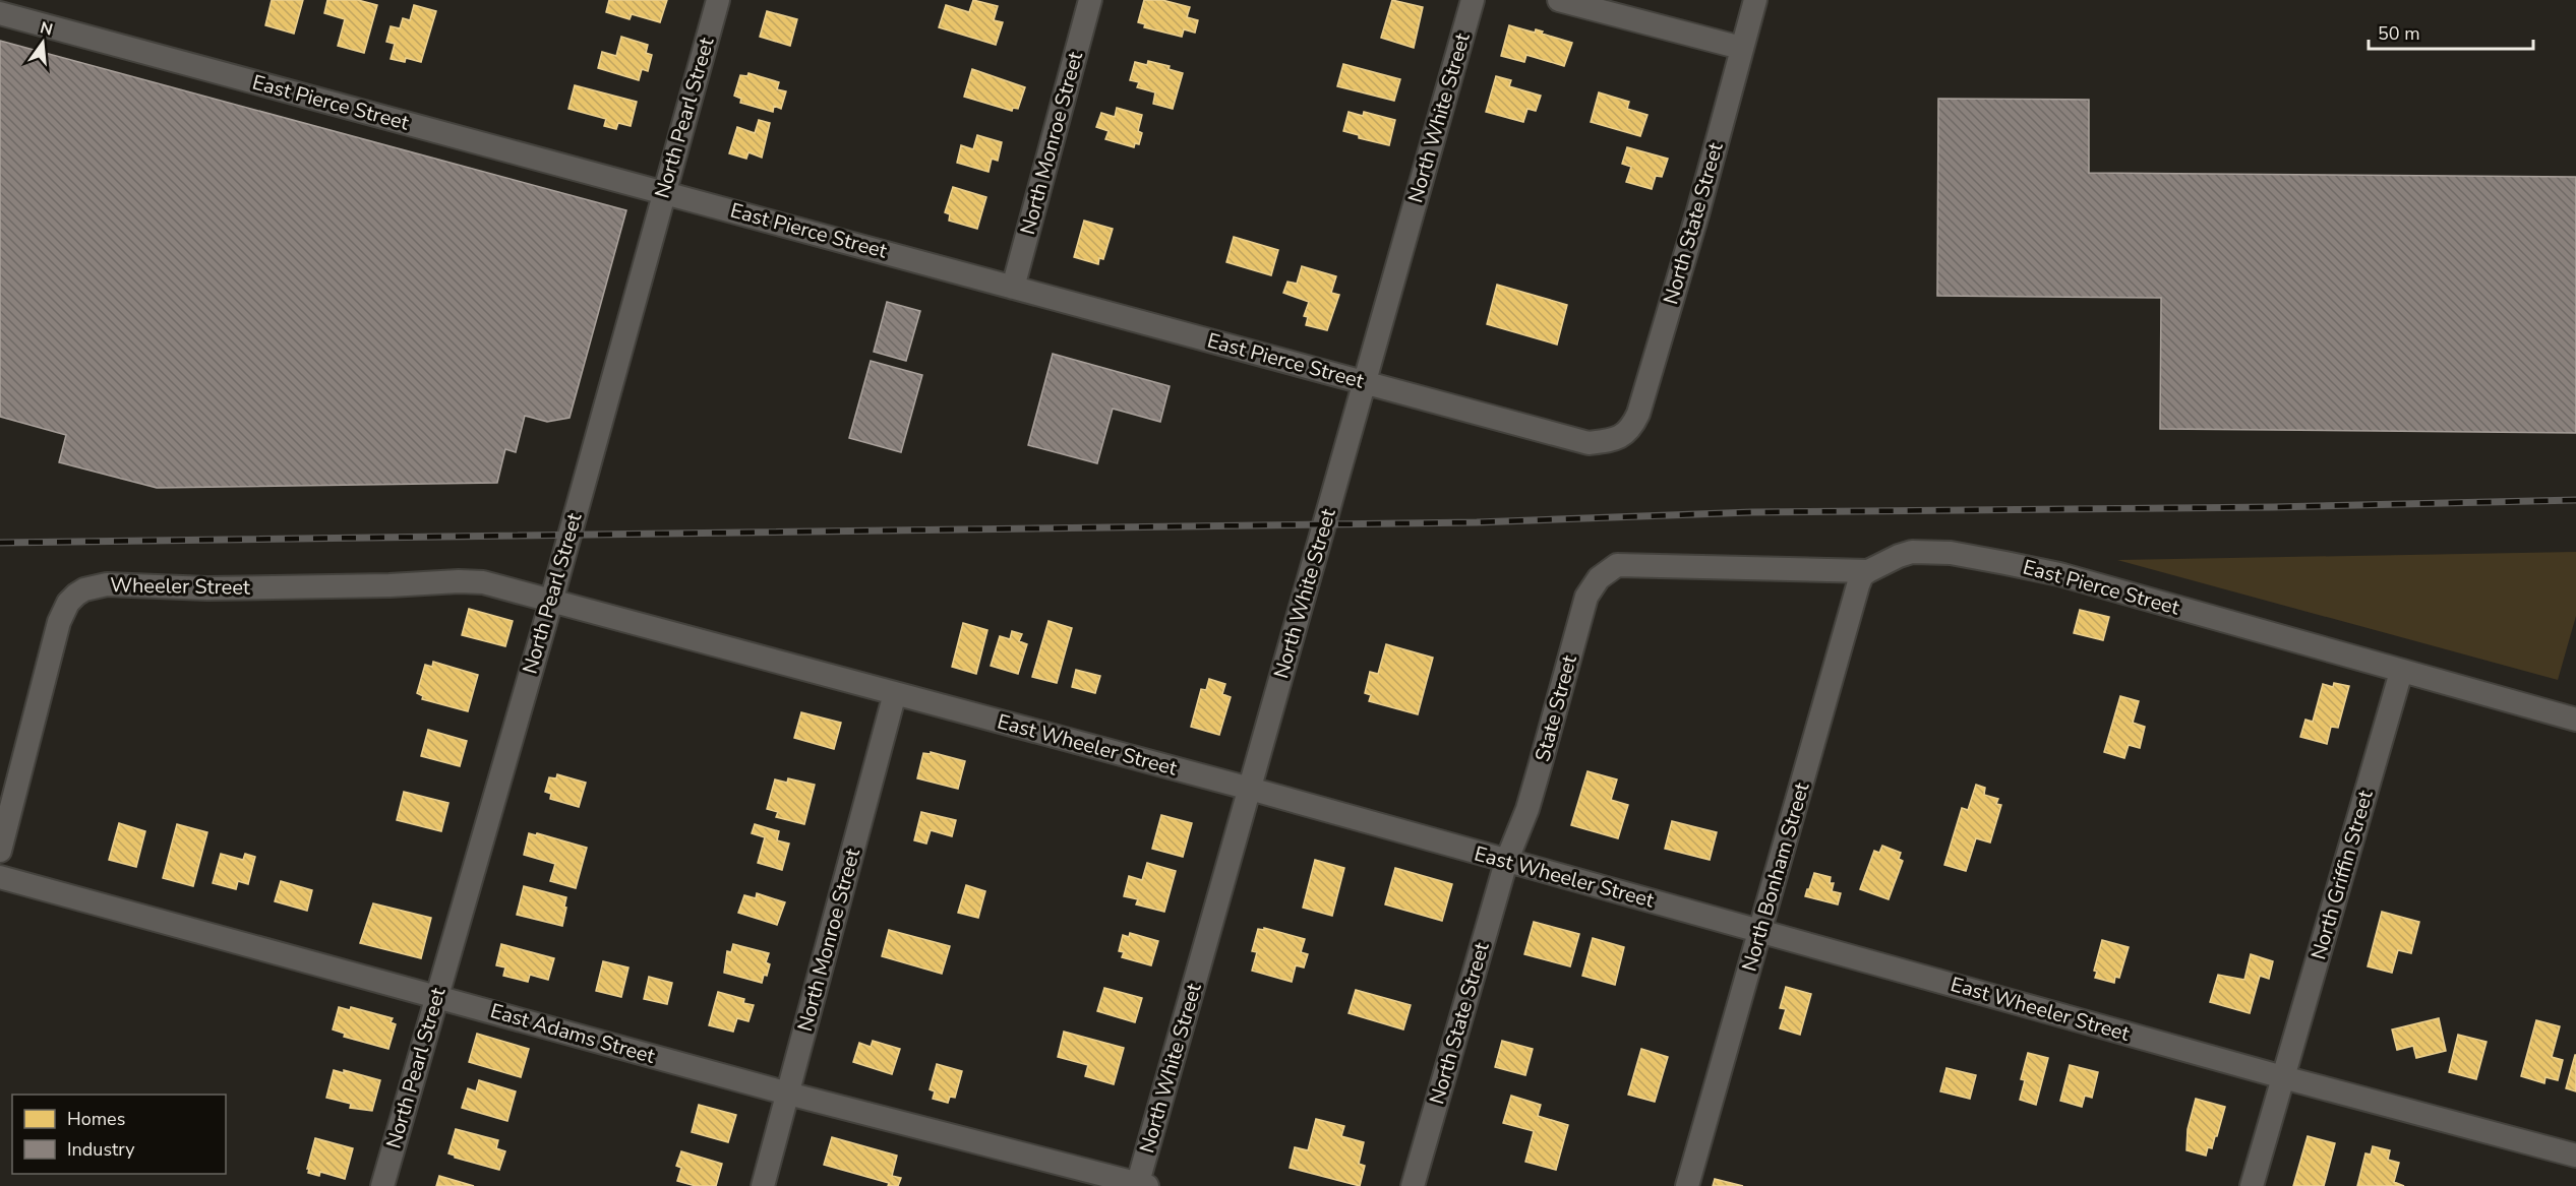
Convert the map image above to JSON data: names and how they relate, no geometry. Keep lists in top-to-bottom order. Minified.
{"streets":{"street":["East Pierce Street","North Pearl Street","North White Street","North Monroe Street","North State Street","Wheeler Street","State Street","East Wheeler Street","North Griffin Street","North Bonham Street","East Adams Street"]},"crossings":[["East Pierce Street","North Pearl Street"],["East Pierce Street","North White Street"],["East Pierce Street","North Monroe Street"],["East Pierce Street","North State Street"],["East Pierce Street","State Street"],["East Pierce Street","North Griffin Street"],["East Pierce Street","North Bonham Street"],["North Pearl Street","Wheeler Street"],["North Pearl Street","East Wheeler Street"],["North Pearl Street","East Adams Street"],["North White Street","East Wheeler Street"],["North White Street","East Adams Street"],["North Monroe Street","East Wheeler Street"],["North Monroe Street","East Adams Street"],["North State Street","State Street"],["North State Street","East Wheeler Street"],["Wheeler Street","East Wheeler Street"],["State Street","East Wheeler Street"],["East Wheeler Street","North Griffin Street"],["East Wheeler Street","North Bonham Street"]],"legend":["Homes","Industry"],"scale_bar":"50 m","north":"top"}
